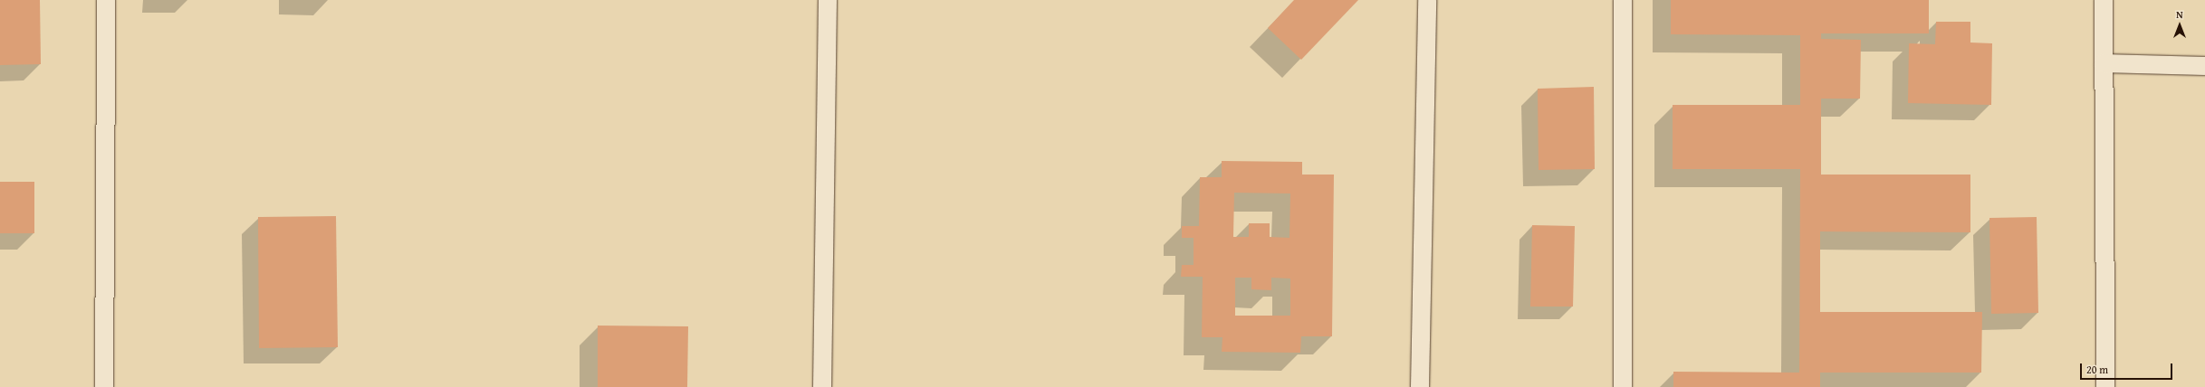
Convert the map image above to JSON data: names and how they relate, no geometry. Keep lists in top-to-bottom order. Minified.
{"scale_bar":"20 m","north":"top"}
